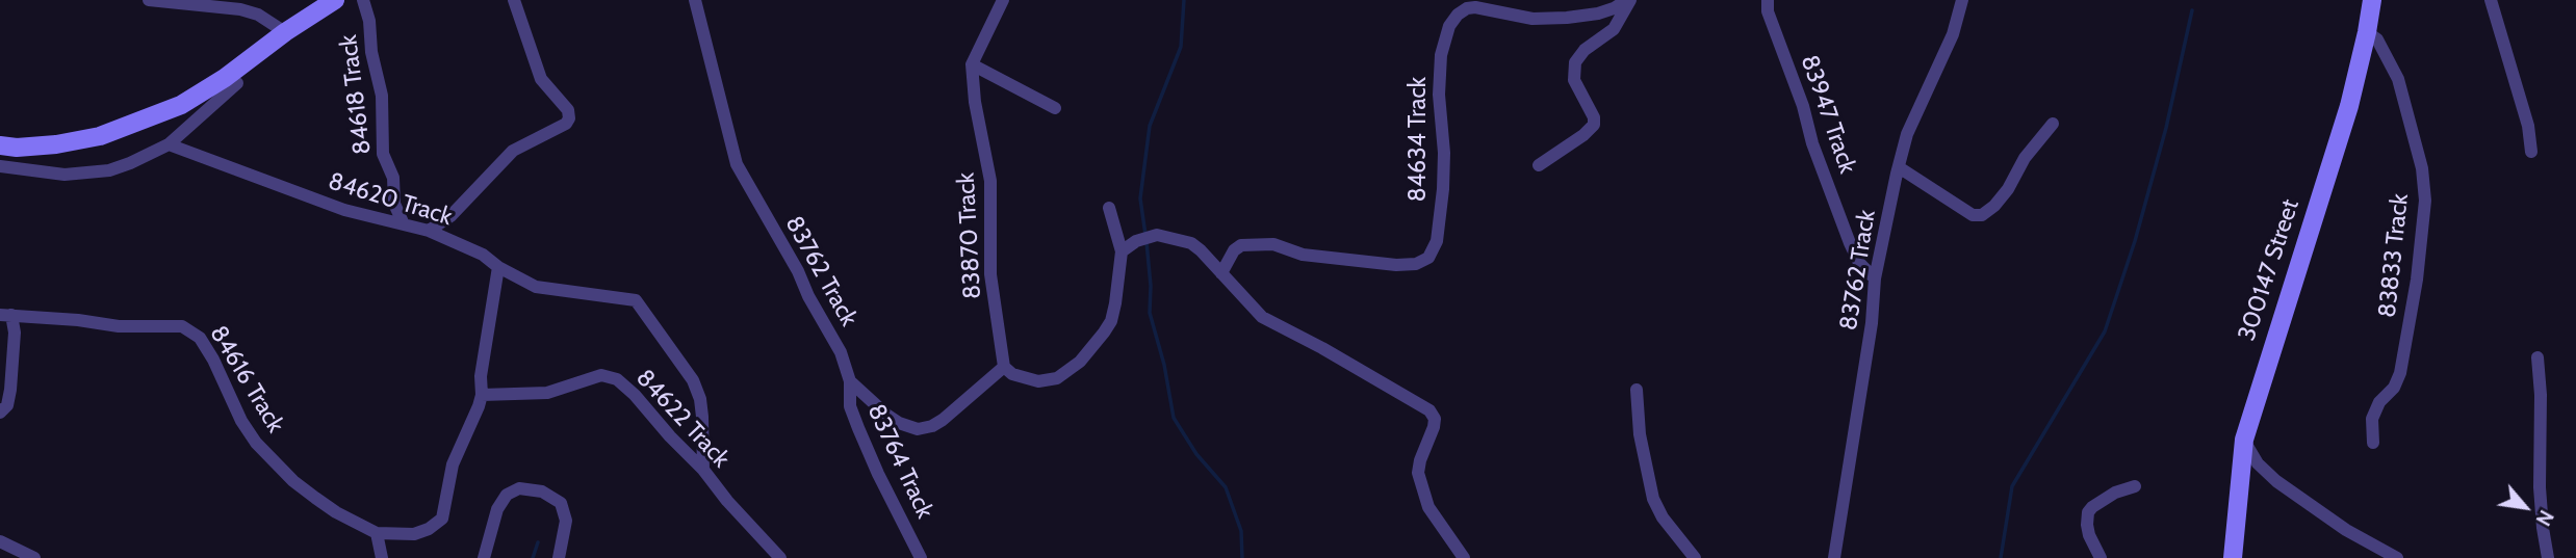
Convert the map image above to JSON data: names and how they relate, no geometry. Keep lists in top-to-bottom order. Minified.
{"streets":{"street":["84618 Track","83947 Track","84634 Track","84620 Track","83870 Track","83833 Track","83762 Track","300147 Street","84616 Track","84622 Track","83764 Track"]},"crossings":[["84618 Track","84620 Track"],["83947 Track","83762 Track"],["84620 Track","84622 Track"],["83870 Track","83762 Track"],["83833 Track","300147 Street"],["83762 Track","83764 Track"],["84616 Track","84622 Track"]],"north":"bottom right"}
